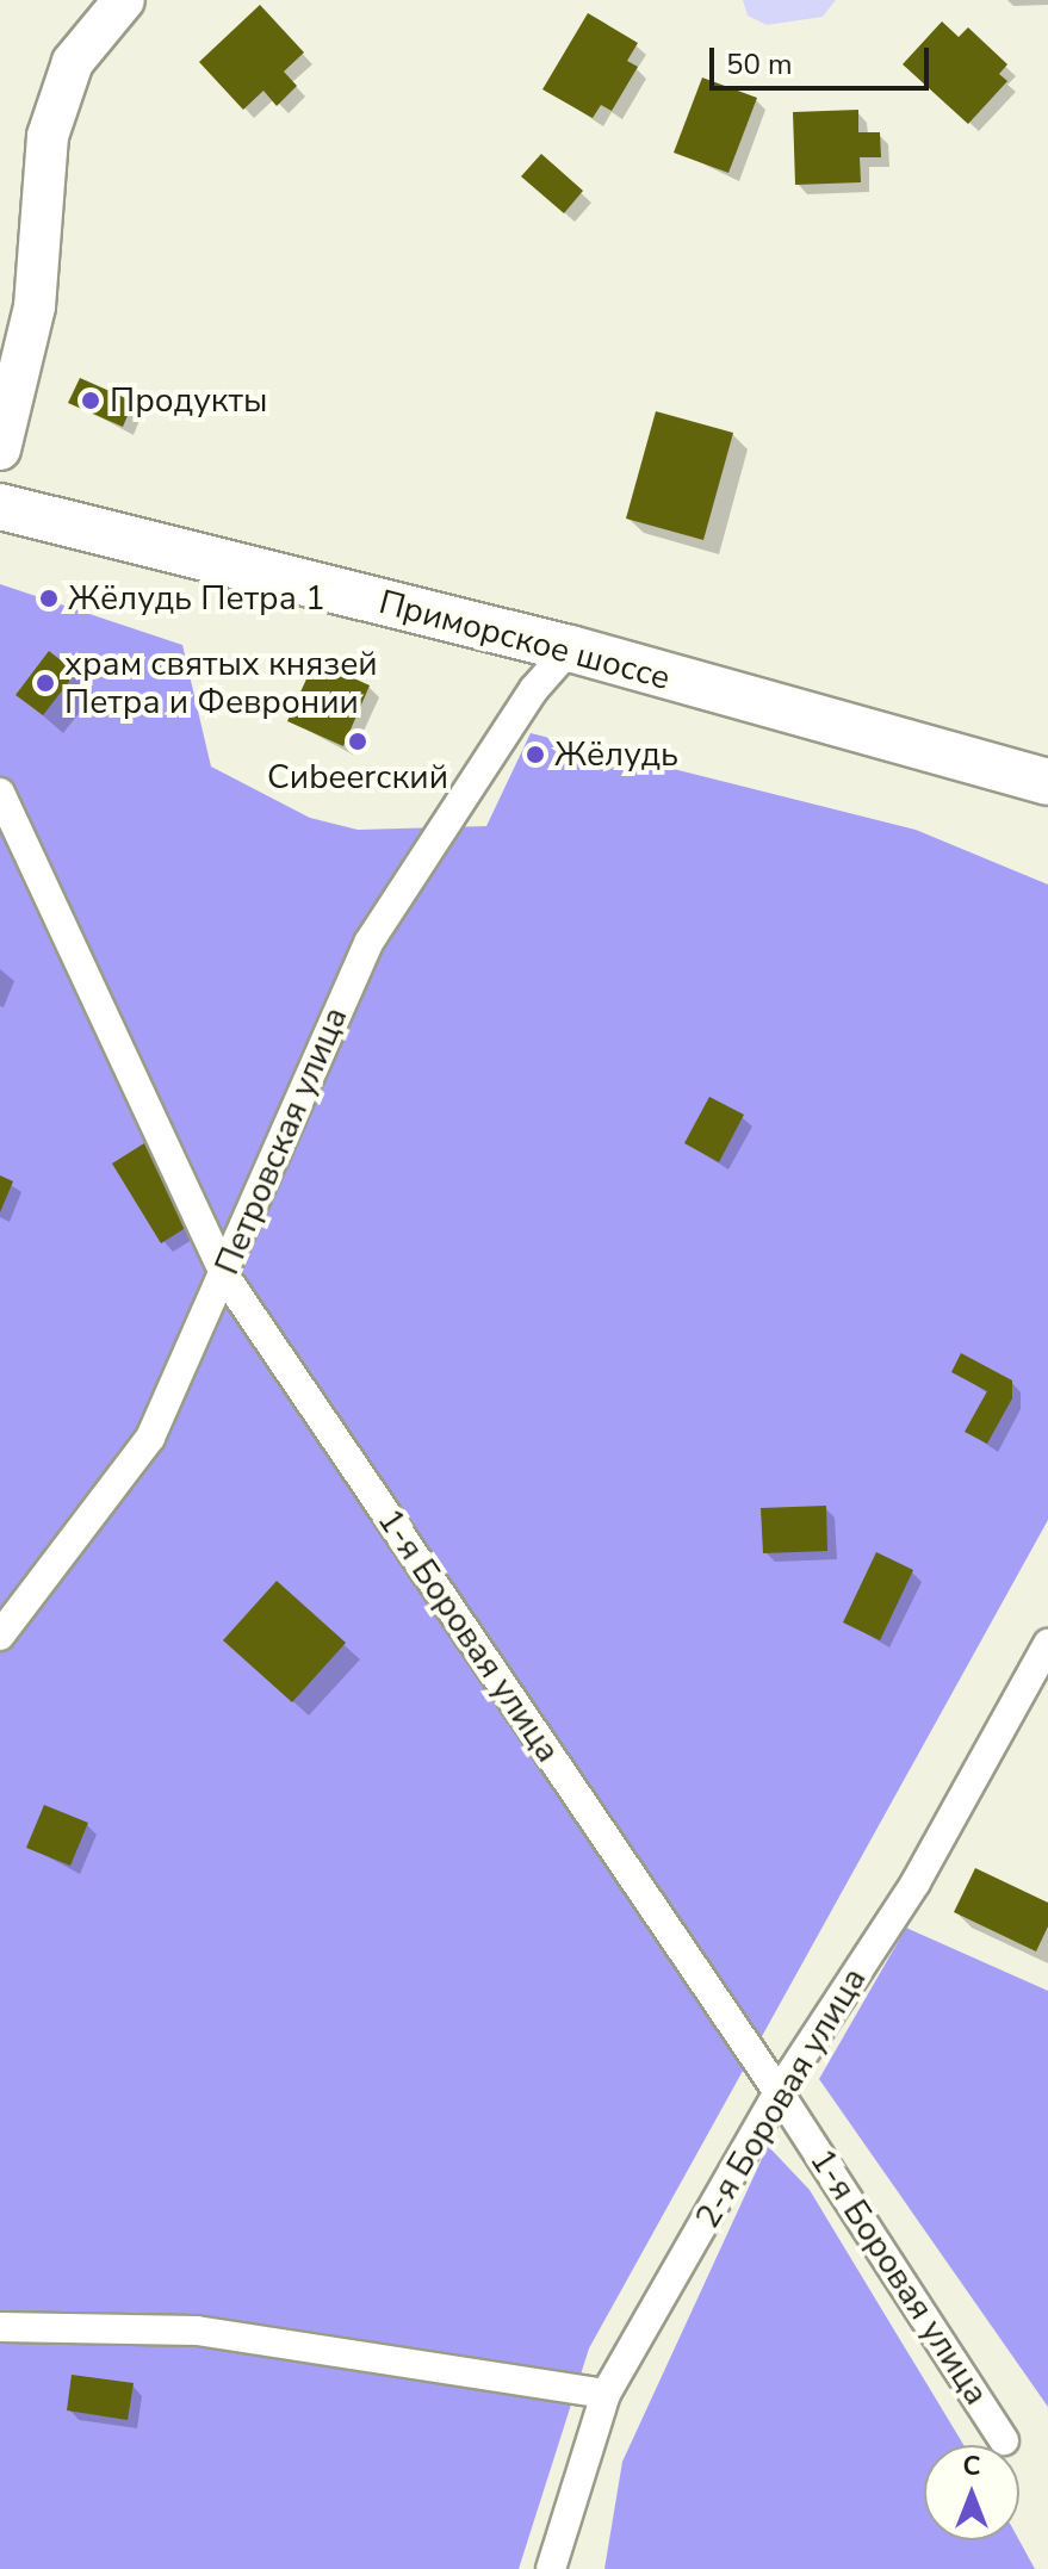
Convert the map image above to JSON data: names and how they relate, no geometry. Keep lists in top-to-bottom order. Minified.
{"streets":{"main road":["Приморское шоссе"],"street":["Петровская улица","1-я Боровая улица","2-я Боровая улица"]},"crossings":[["Приморское шоссе","Петровская улица"],["Петровская улица","1-я Боровая улица"],["1-я Боровая улица","2-я Боровая улица"]],"places":["Продукты","Жёлудь Петра 1","храм святых князей Петра и Февронии","Сиbeerский","Жёлудь"],"scale_bar":"50 m","north":"top"}
